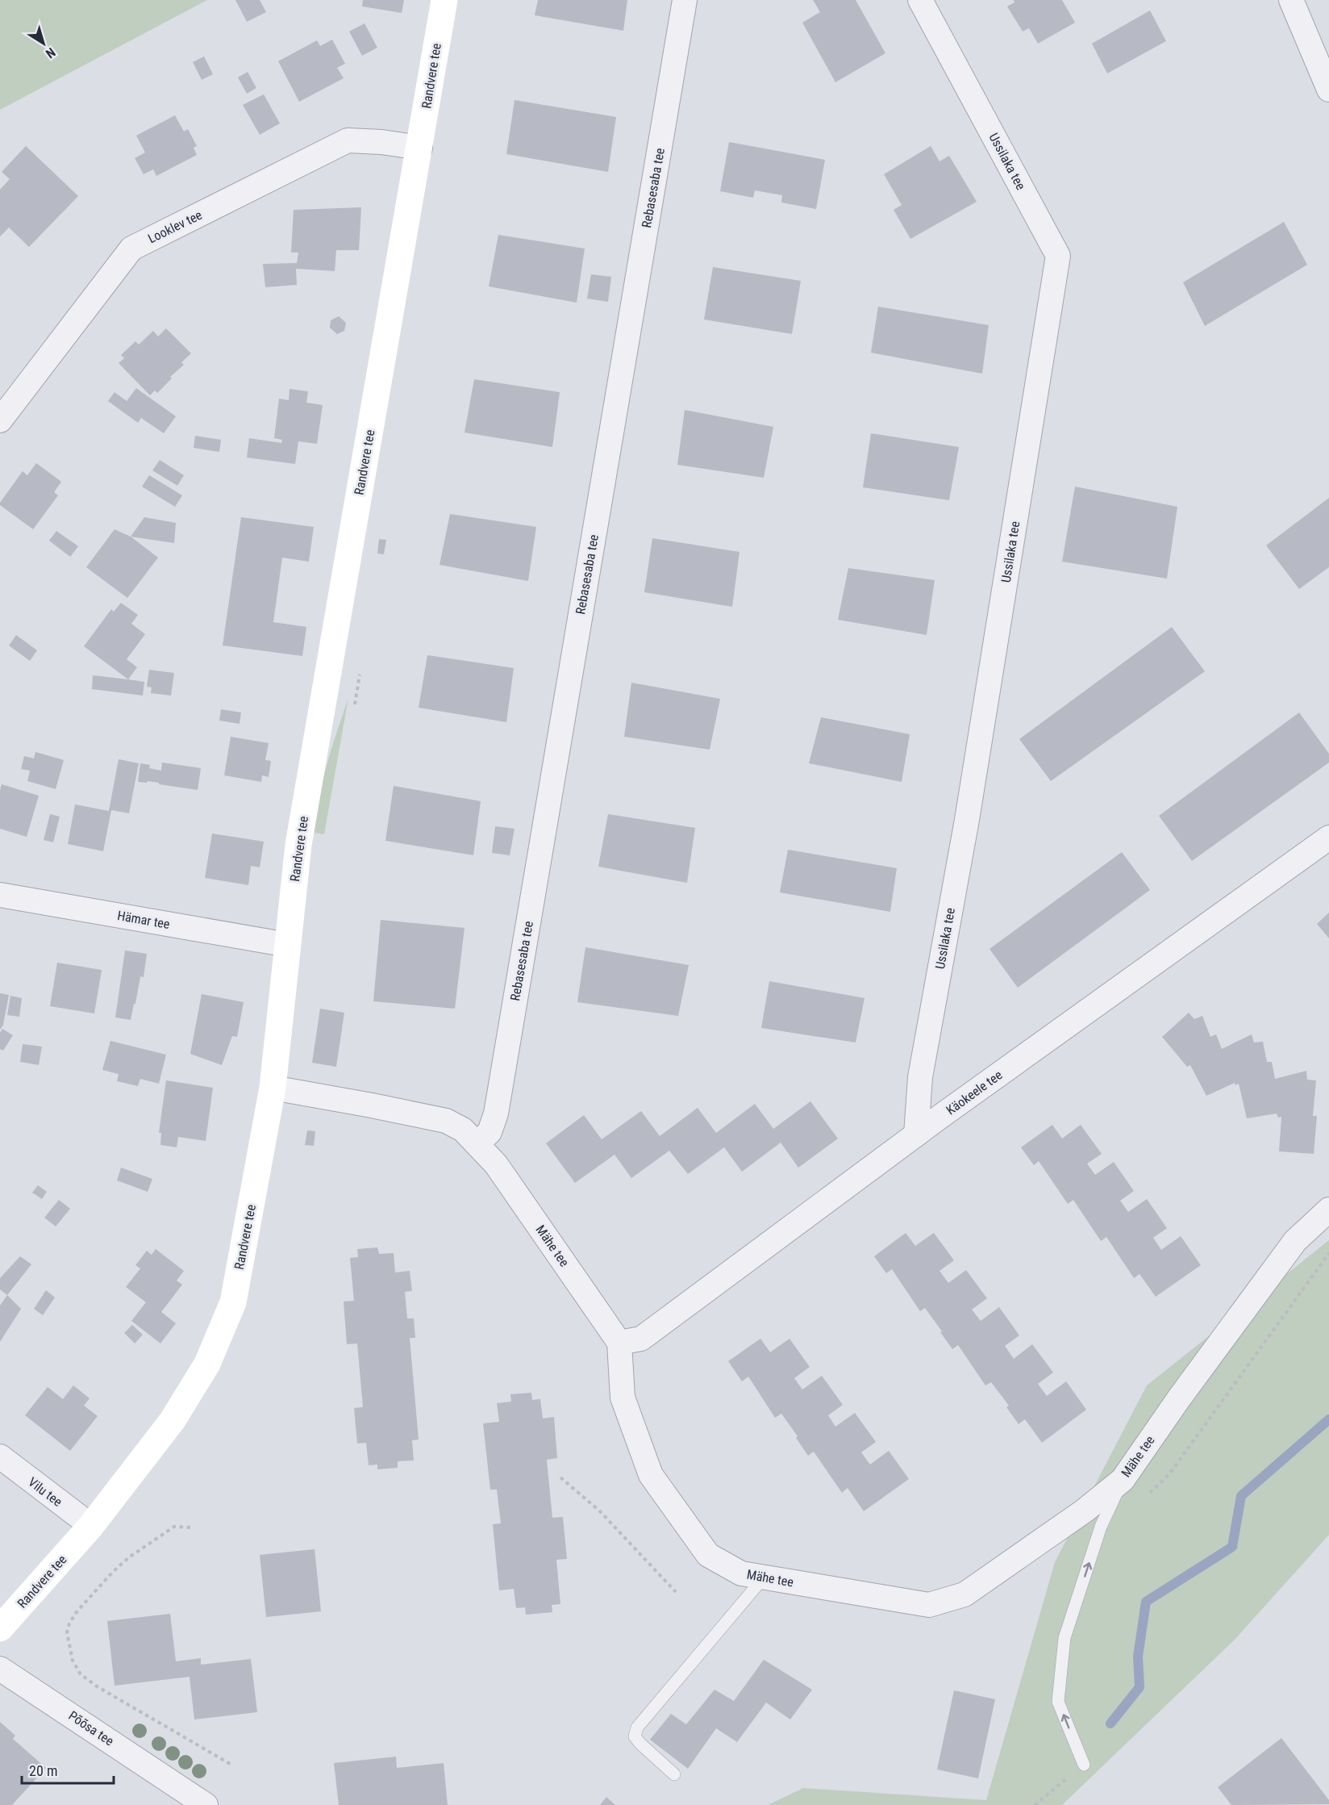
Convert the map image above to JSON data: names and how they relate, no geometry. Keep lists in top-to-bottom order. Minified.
{"streets":{"main road":["Randvere tee"],"street":["Ussilaka tee","Rebasesaba tee","Looklev tee","Hämar tee","Käokeele tee","Mähe tee","Vilu tee","Põõsa tee"]},"crossings":[["Randvere tee","Looklev tee"],["Randvere tee","Hämar tee"],["Randvere tee","Mähe tee"],["Randvere tee","Vilu tee"],["Ussilaka tee","Käokeele tee"],["Rebasesaba tee","Mähe tee"],["Käokeele tee","Mähe tee"]],"scale_bar":"20 m","north":"bottom right"}
